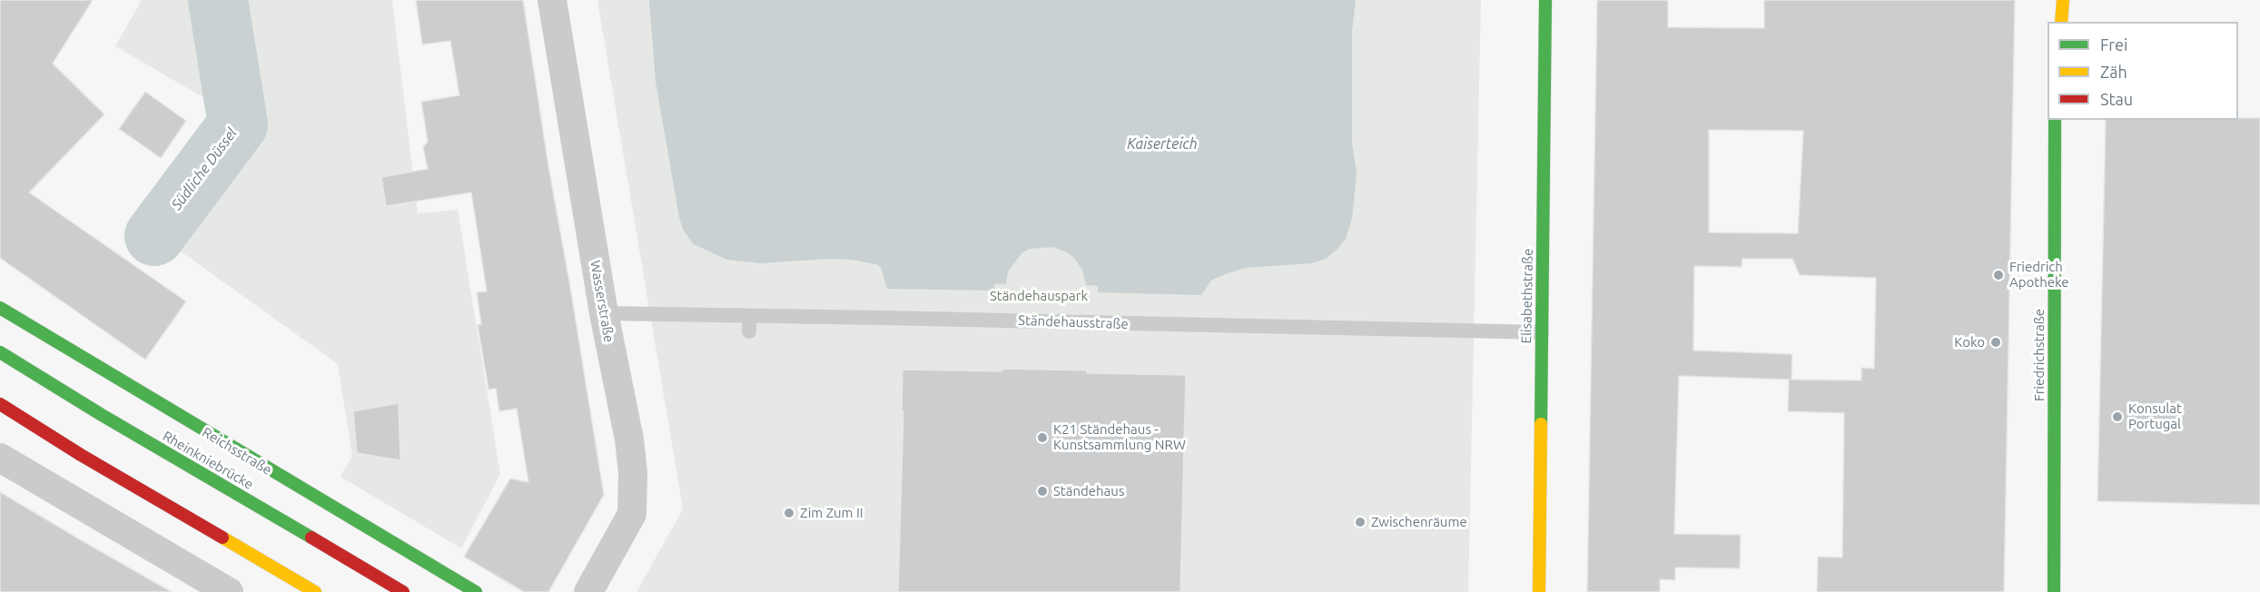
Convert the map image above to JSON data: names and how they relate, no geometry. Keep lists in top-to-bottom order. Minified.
{"streets":{"main road":["Elisabethstraße","Friedrichstraße","Reichsstraße","Rheinkniebrücke"],"street":["Wasserstraße"],"lane":["Ständehausstraße"]},"crossings":[["Elisabethstraße","Ständehausstraße"],["Wasserstraße","Ständehausstraße"]],"water":["Kaiserteich","Südliche Düssel"],"parks":["Ständehauspark"],"places":["Friedrich Apotheke","Koko","Konsulat Portugal","K21 Ständehaus - Kunstsammlung NRW","Ständehaus","Zim Zum II","Zwischenräume"],"legend":["Frei","Zäh","Stau"]}
